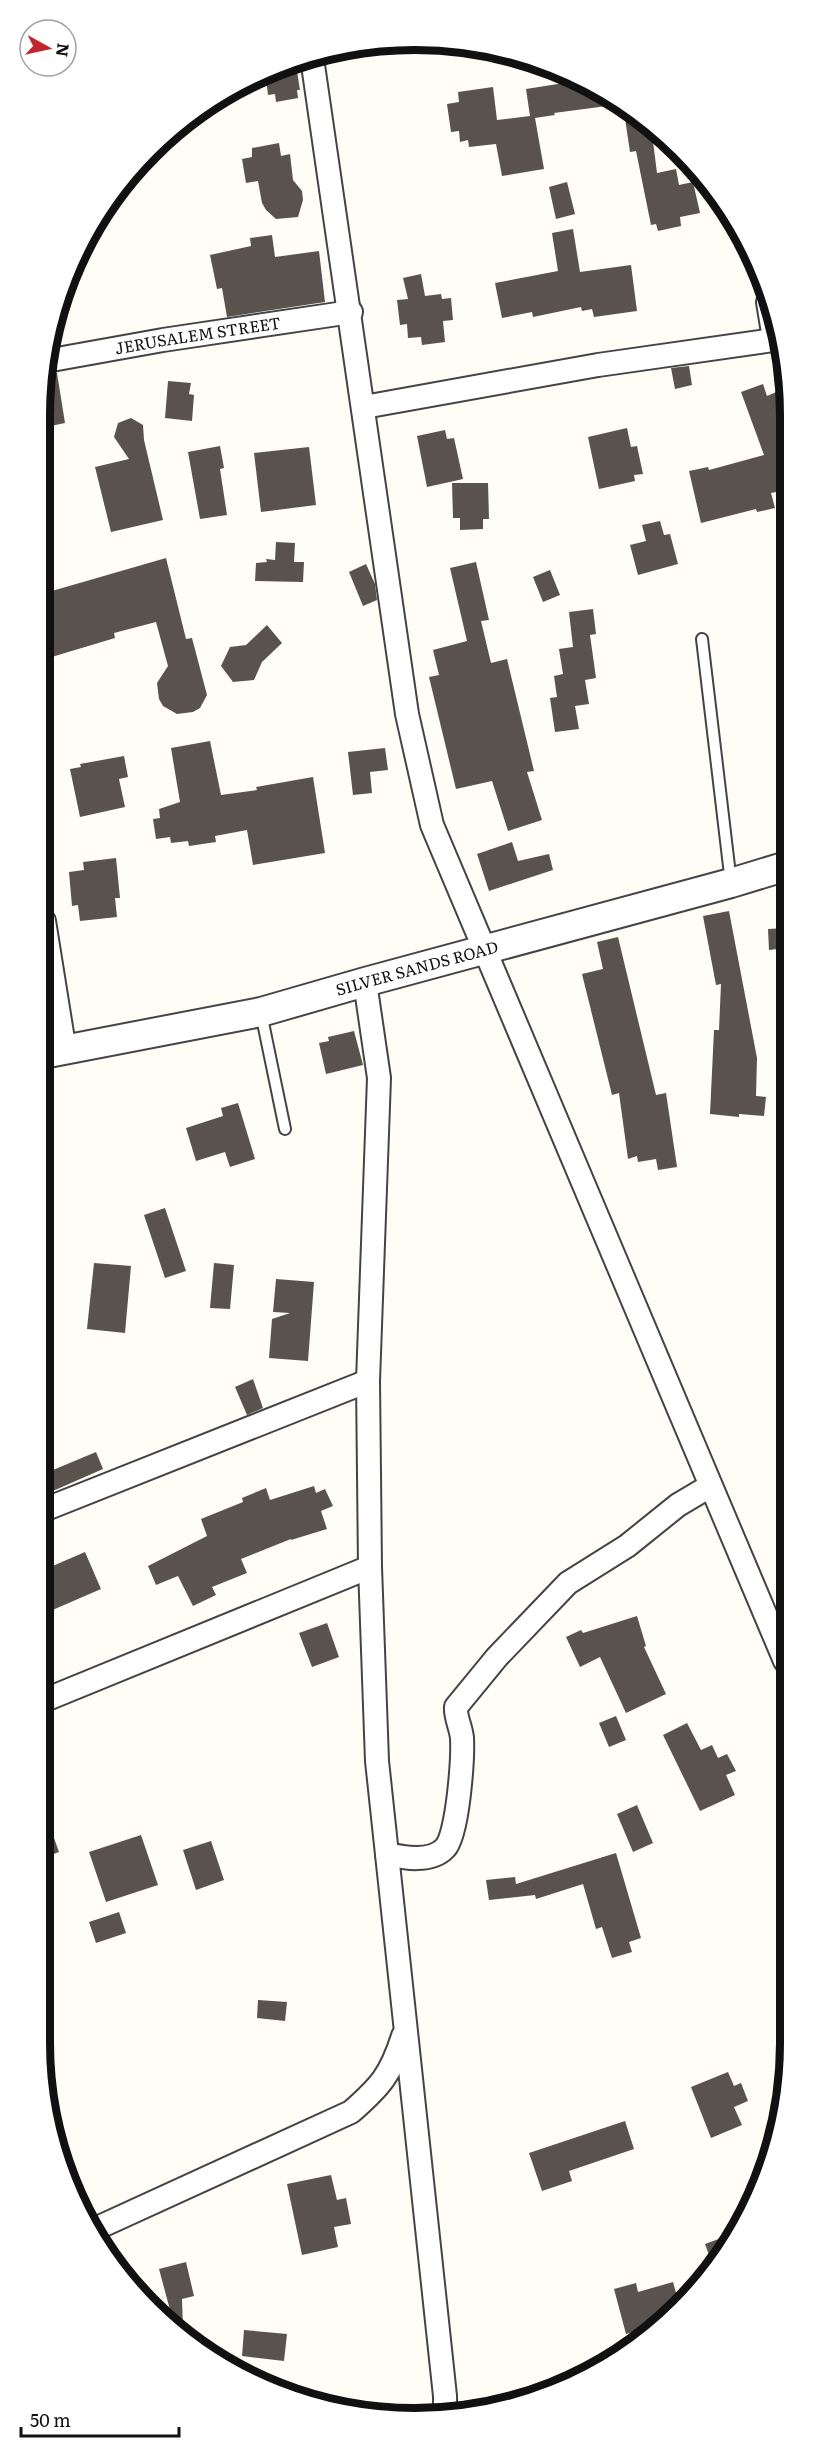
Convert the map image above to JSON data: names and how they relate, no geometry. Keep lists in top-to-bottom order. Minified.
{"streets":{"street":["JERUSALEM STREET","SILVER SANDS ROAD"]},"scale_bar":"50 m","north":"right"}
